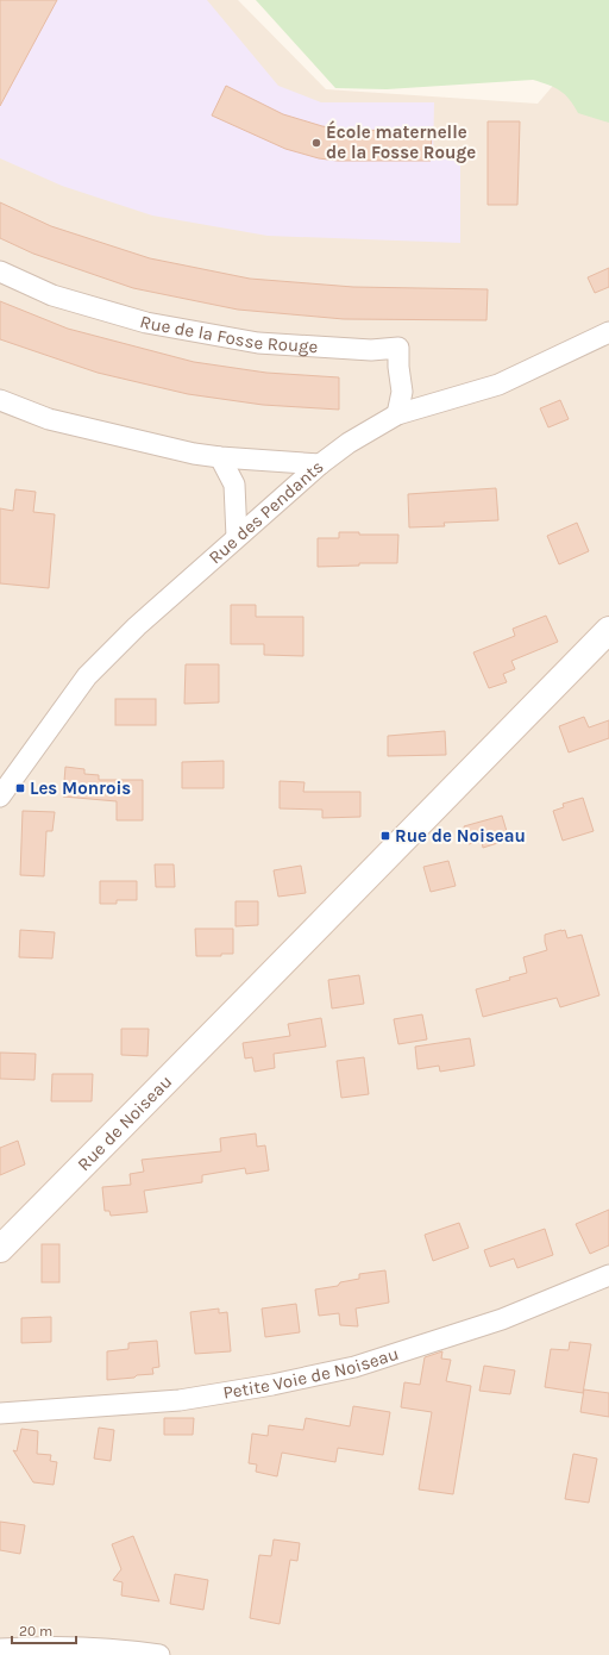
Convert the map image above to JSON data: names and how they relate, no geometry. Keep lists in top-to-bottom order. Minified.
{"streets":{"street":["Rue de la Fosse Rouge","Rue des Pendants","Rue de Noiseau","Petite Voie de Noiseau"]},"crossings":[["Rue de la Fosse Rouge","Rue des Pendants"]],"places":{"other":["École maternelle de la Fosse Rouge"],"transit":["Les Monrois","Rue de Noiseau"]},"scale_bar":"20 m"}
